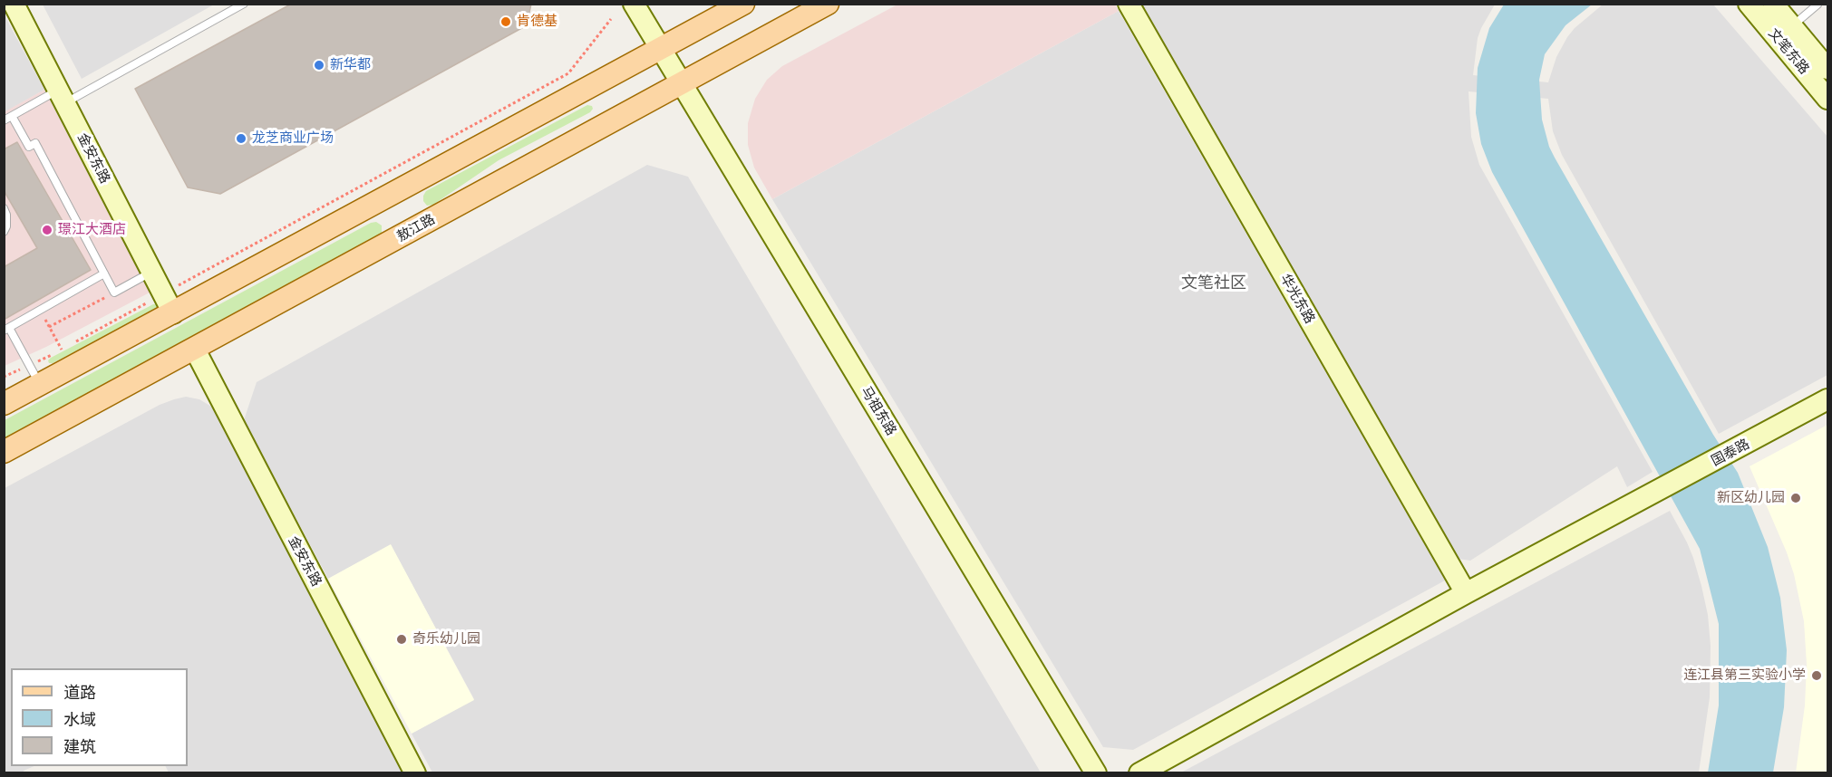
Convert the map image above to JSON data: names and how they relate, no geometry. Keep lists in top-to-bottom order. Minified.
{"streets":{"main road":["敖江路"],"street":["文笔东路","金安东路","华光东路","马祖东路","国泰路"]},"crossings":[["金安东路","敖江路"],["敖江路","马祖东路"],["华光东路","国泰路"]],"districts":["文笔社区"],"places":["肯德基","新华都","龙芝商业广场","璟江大酒店","新区幼儿园","奇乐幼儿园","连江县第三实验小学"],"legend":["道路","水域","建筑"]}
